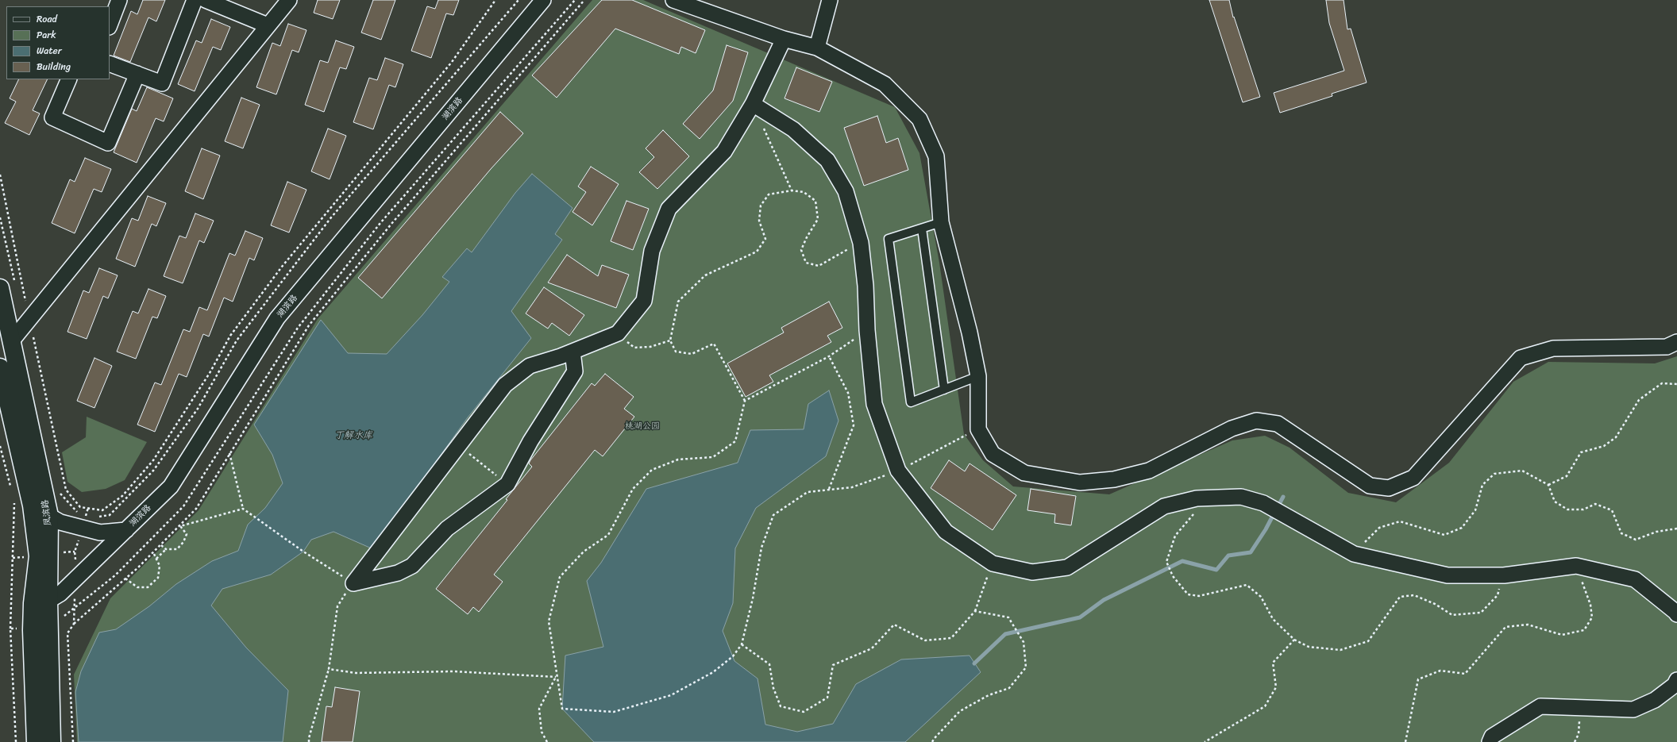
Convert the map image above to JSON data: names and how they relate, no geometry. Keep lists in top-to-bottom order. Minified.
{"streets":{"street":["湖滨路","凤滨路"]},"crossings":[["湖滨路","凤滨路"]],"water":["丁解水库"],"parks":["桃湖公园"],"legend":["Road","Park","Water","Building"]}
